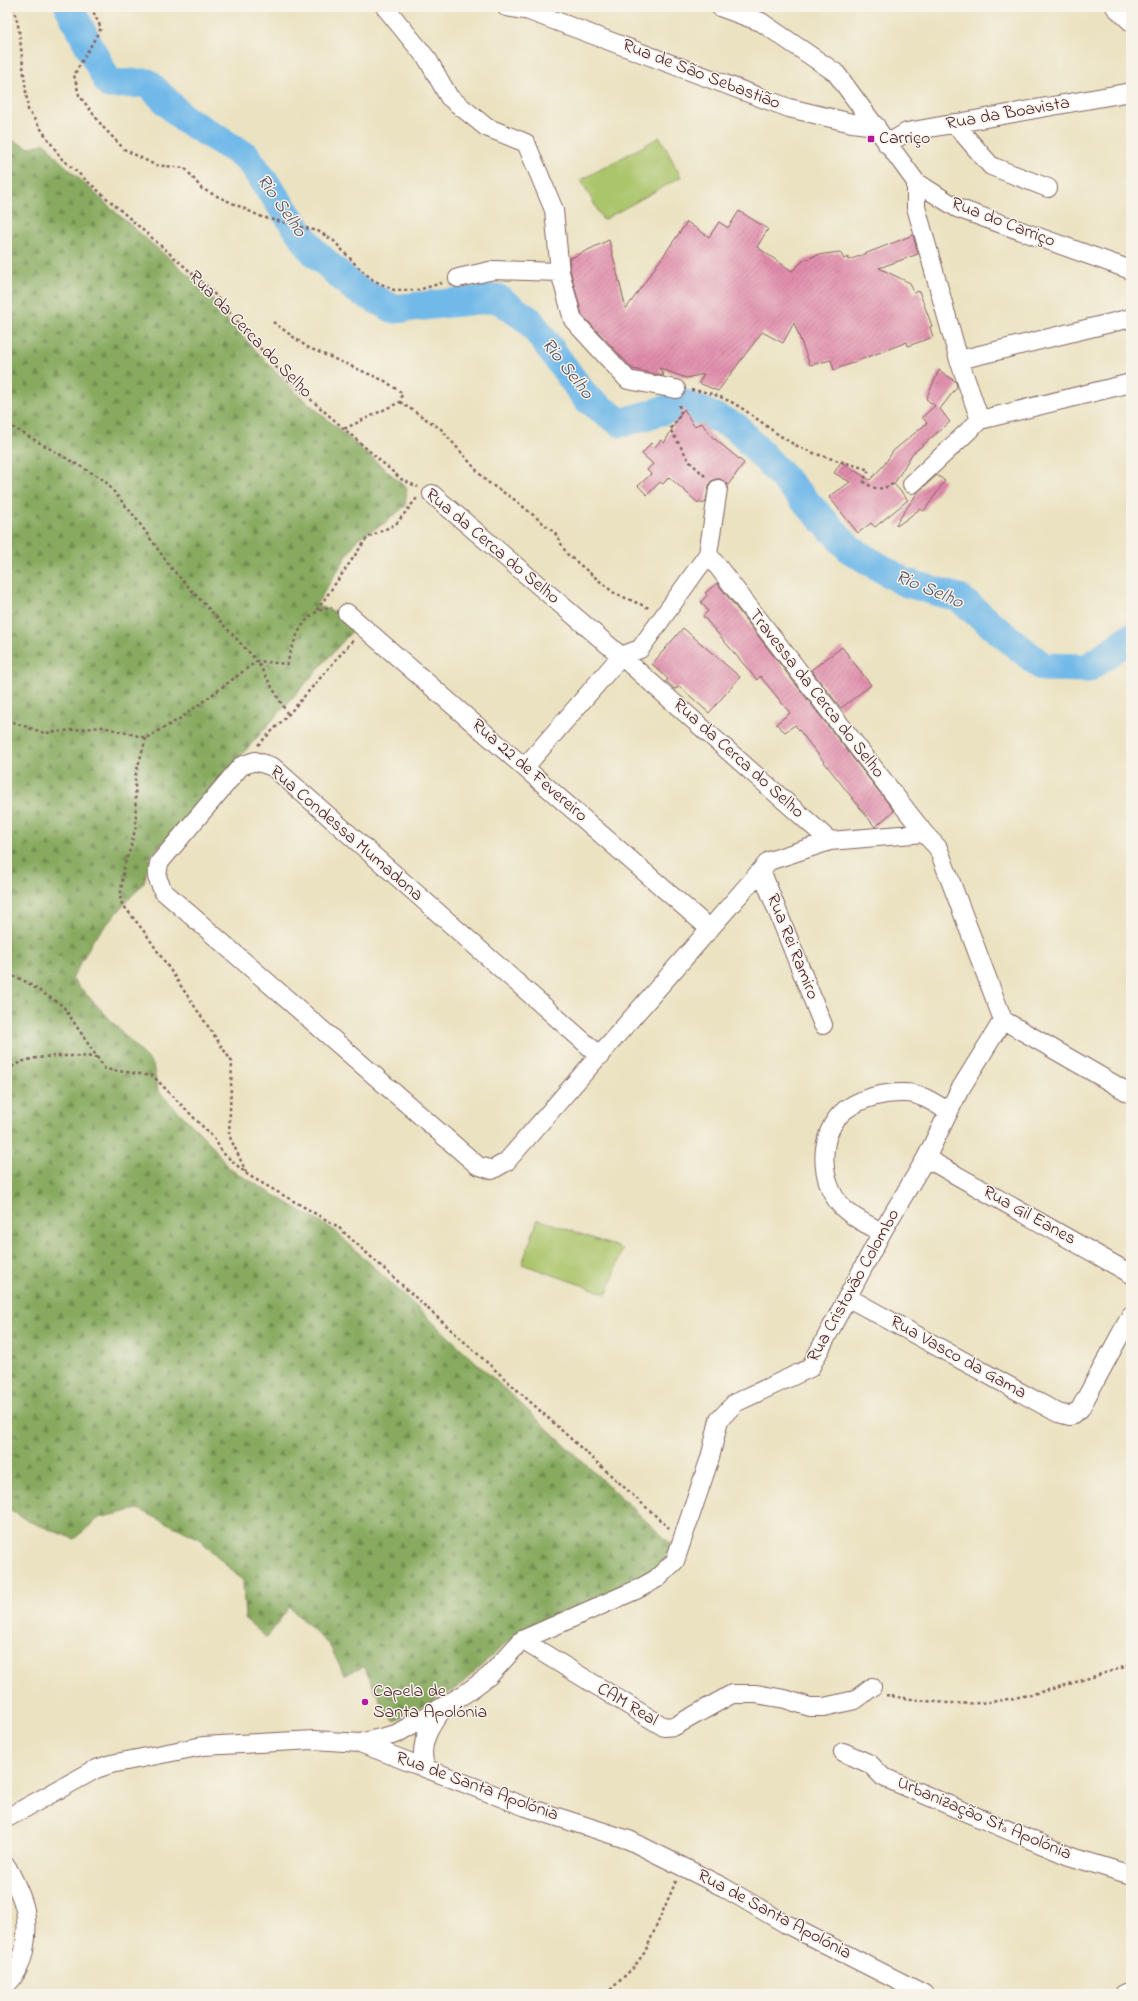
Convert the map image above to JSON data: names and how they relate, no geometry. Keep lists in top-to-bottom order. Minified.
{"streets":{"street":["Rua de São Sebastião","Rua da Boavista","Rua do Carriço","Rua da Cerca do Selho","Travessa da Cerca do Selho","Rua 22 de Fevereiro","Rua Condessa Mumadona","Rua Rei Ramiro","Rua Gil Eanes","Rua Cristovão Colombo","Rua Vasco da Gama","CAM Real","Rua de Santa Apolónia","Urbanização Stª Apolónia"]},"crossings":[["Rua Gil Eanes","Rua Cristovão Colombo"],["Rua Cristovão Colombo","Rua Vasco da Gama"],["Rua Cristovão Colombo","CAM Real"],["Rua Cristovão Colombo","Rua de Santa Apolónia"]],"water":["Rio Selho"],"places":{"transit":["Carriço"],"other":["Capela de Santa Apolónia"]}}
